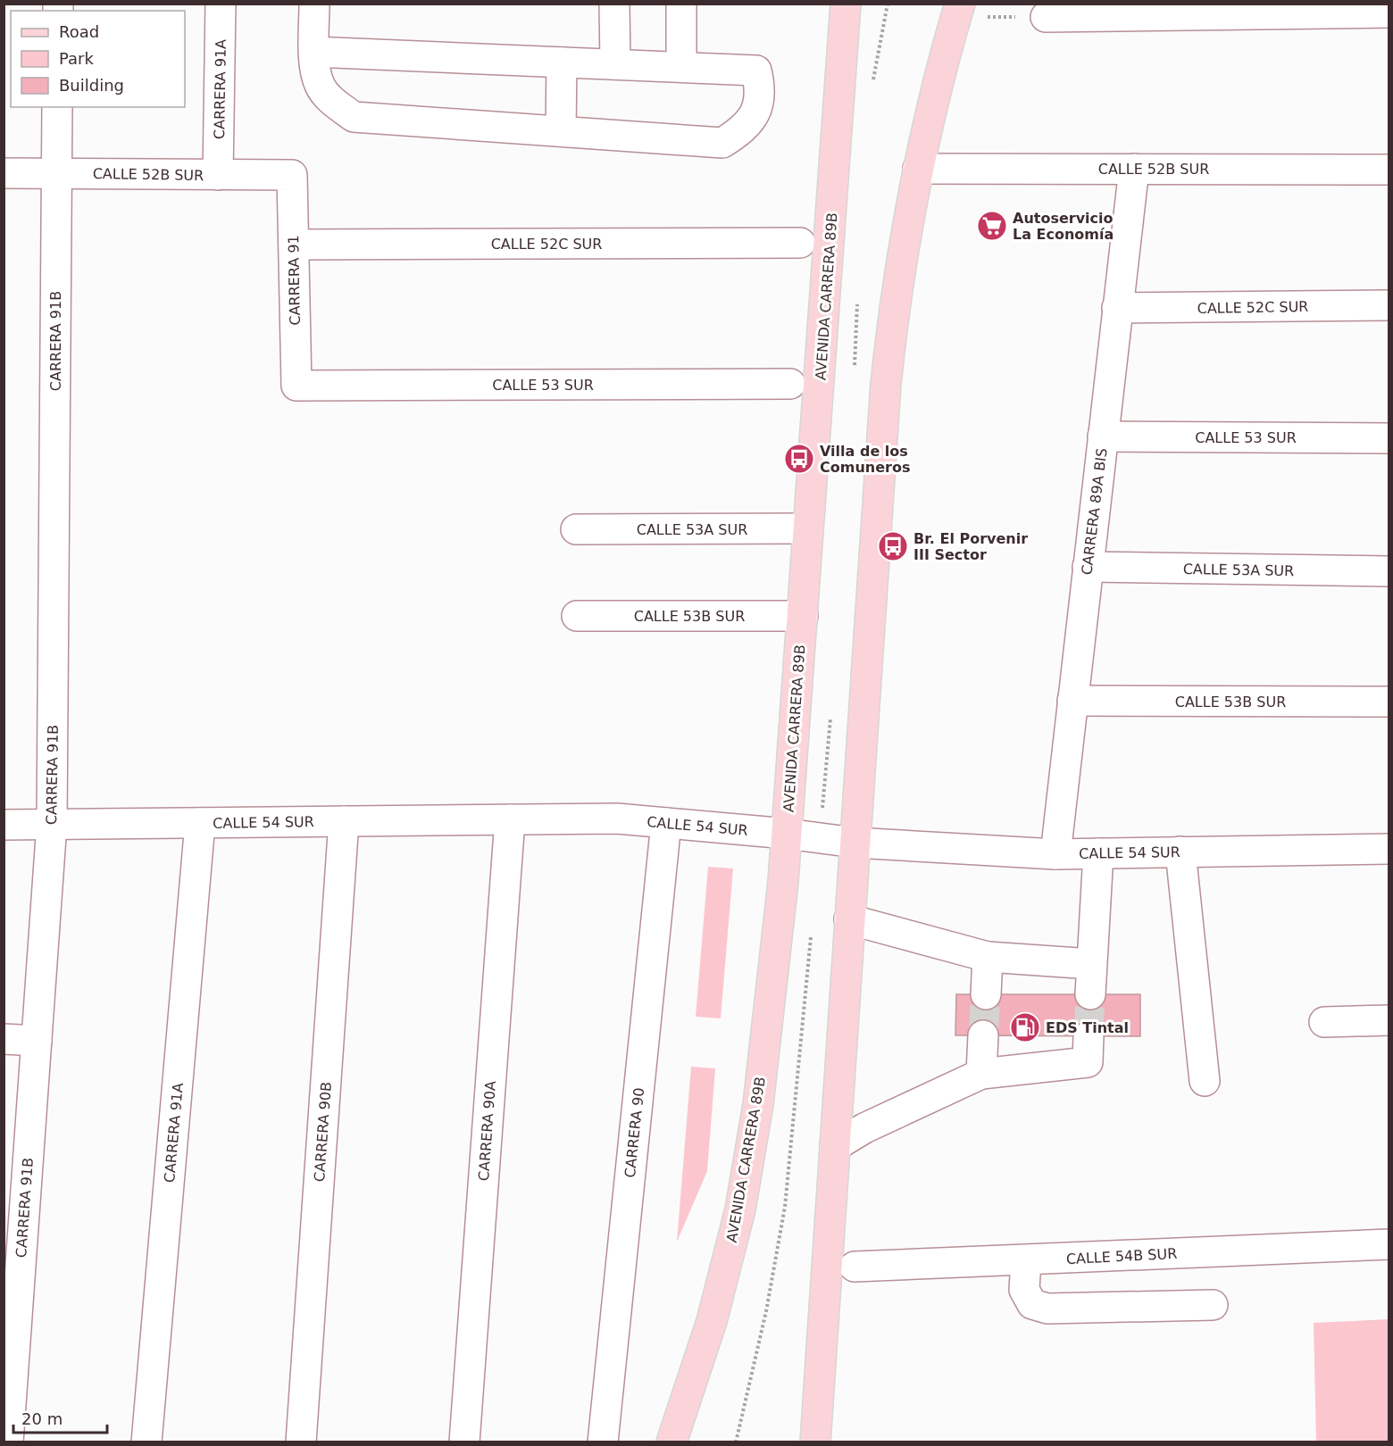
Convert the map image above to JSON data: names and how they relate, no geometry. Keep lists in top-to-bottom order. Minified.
{"streets":{"main road":["AVENIDA CARRERA 89B"],"street":["CARRERA 91A","CALLE 52B SUR","CALLE 52C SUR","CARRERA 91","CARRERA 91B","CALLE 53 SUR","CARRERA 89A BIS","CALLE 53A SUR","CALLE 53B SUR","CALLE 54 SUR","CARRERA 90A","CARRERA 90B","CARRERA 90","CALLE 54B SUR"]},"crossings":[["CARRERA 91A","CALLE 52B SUR"],["CARRERA 91A","CALLE 54 SUR"],["CALLE 52B SUR","CARRERA 91"],["CALLE 52B SUR","CARRERA 91B"],["CALLE 52B SUR","CARRERA 89A BIS"],["CALLE 52C SUR","CARRERA 91"],["CALLE 52C SUR","CARRERA 89A BIS"],["CARRERA 91","CALLE 53 SUR"],["AVENIDA CARRERA 89B","CALLE 53A SUR"],["AVENIDA CARRERA 89B","CALLE 53B SUR"],["AVENIDA CARRERA 89B","CALLE 54 SUR"],["CARRERA 91B","CALLE 54 SUR"],["CALLE 53 SUR","CARRERA 89A BIS"],["CARRERA 89A BIS","CALLE 53A SUR"],["CARRERA 89A BIS","CALLE 53B SUR"],["CARRERA 89A BIS","CALLE 54 SUR"],["CALLE 54 SUR","CARRERA 90A"],["CALLE 54 SUR","CARRERA 90B"],["CALLE 54 SUR","CARRERA 90"]],"places":{"supermarket":["Autoservicio La Economía"],"bus stop":["Villa de los Comuneros","Br. El Porvenir III Sector"],"fuel station":["EDS Tintal"]},"legend":["Road","Park","Building"],"scale_bar":"20 m"}
